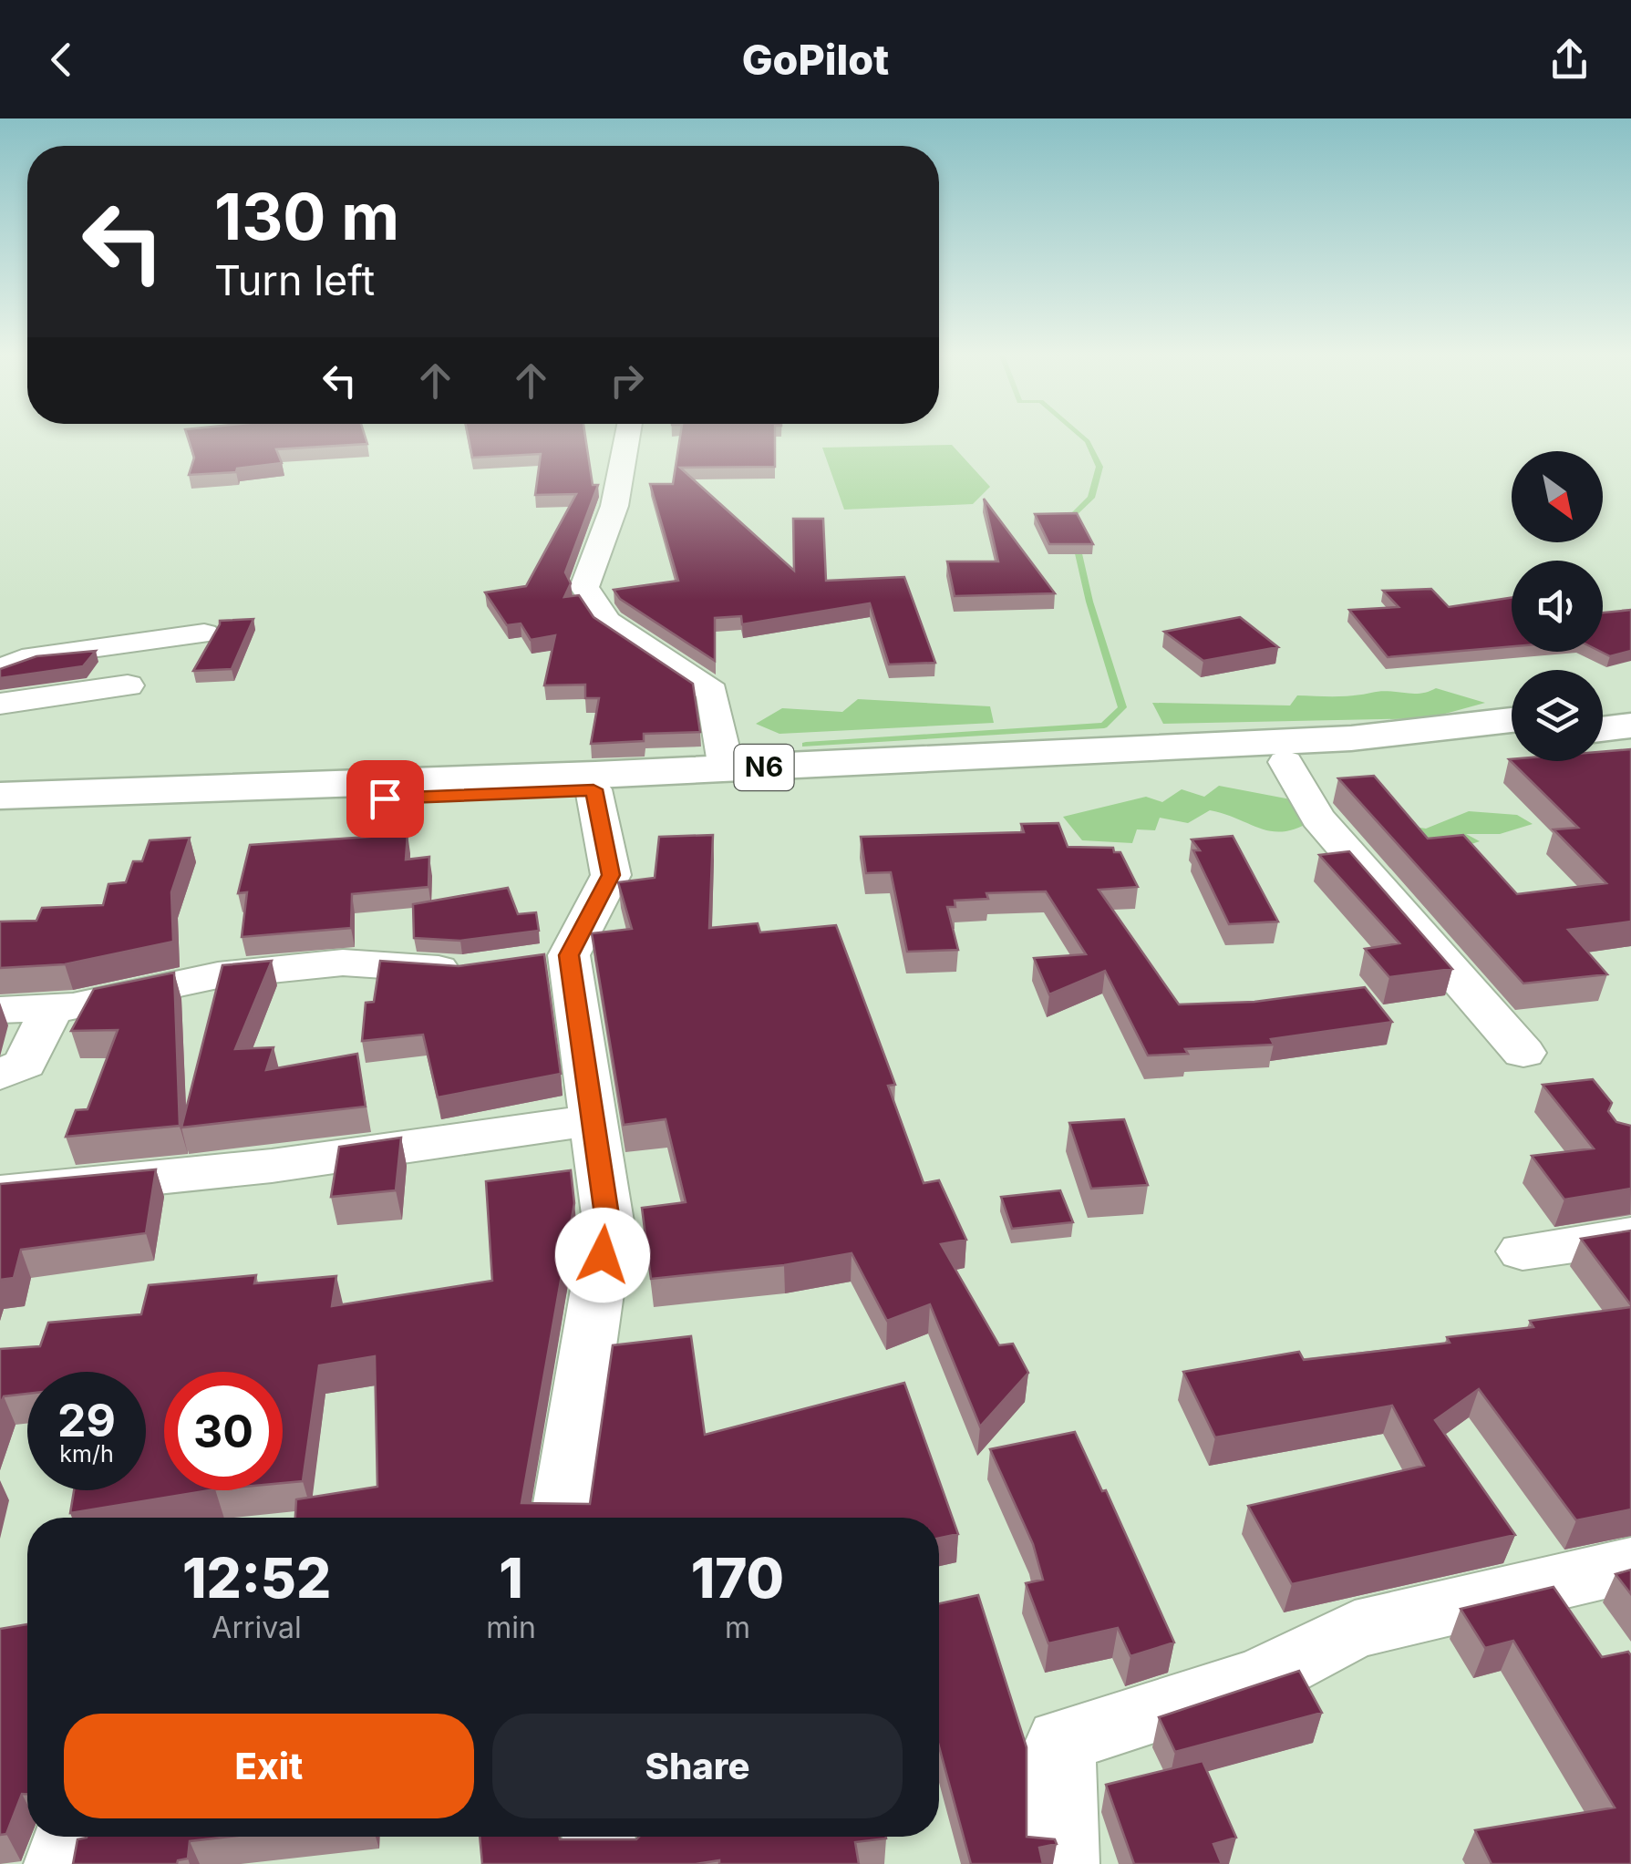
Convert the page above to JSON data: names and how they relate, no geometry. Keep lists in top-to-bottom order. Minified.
{"streets":{"highway":["N6"]},"north":"bottom right","page":{"header":"GoPilot","turn":["130 m","Turn left"],"speed":"29 km/h","limit":"30","eta":["12:52","Arrival","1","min","170","m"],"buttons":["Exit","Share"]}}
